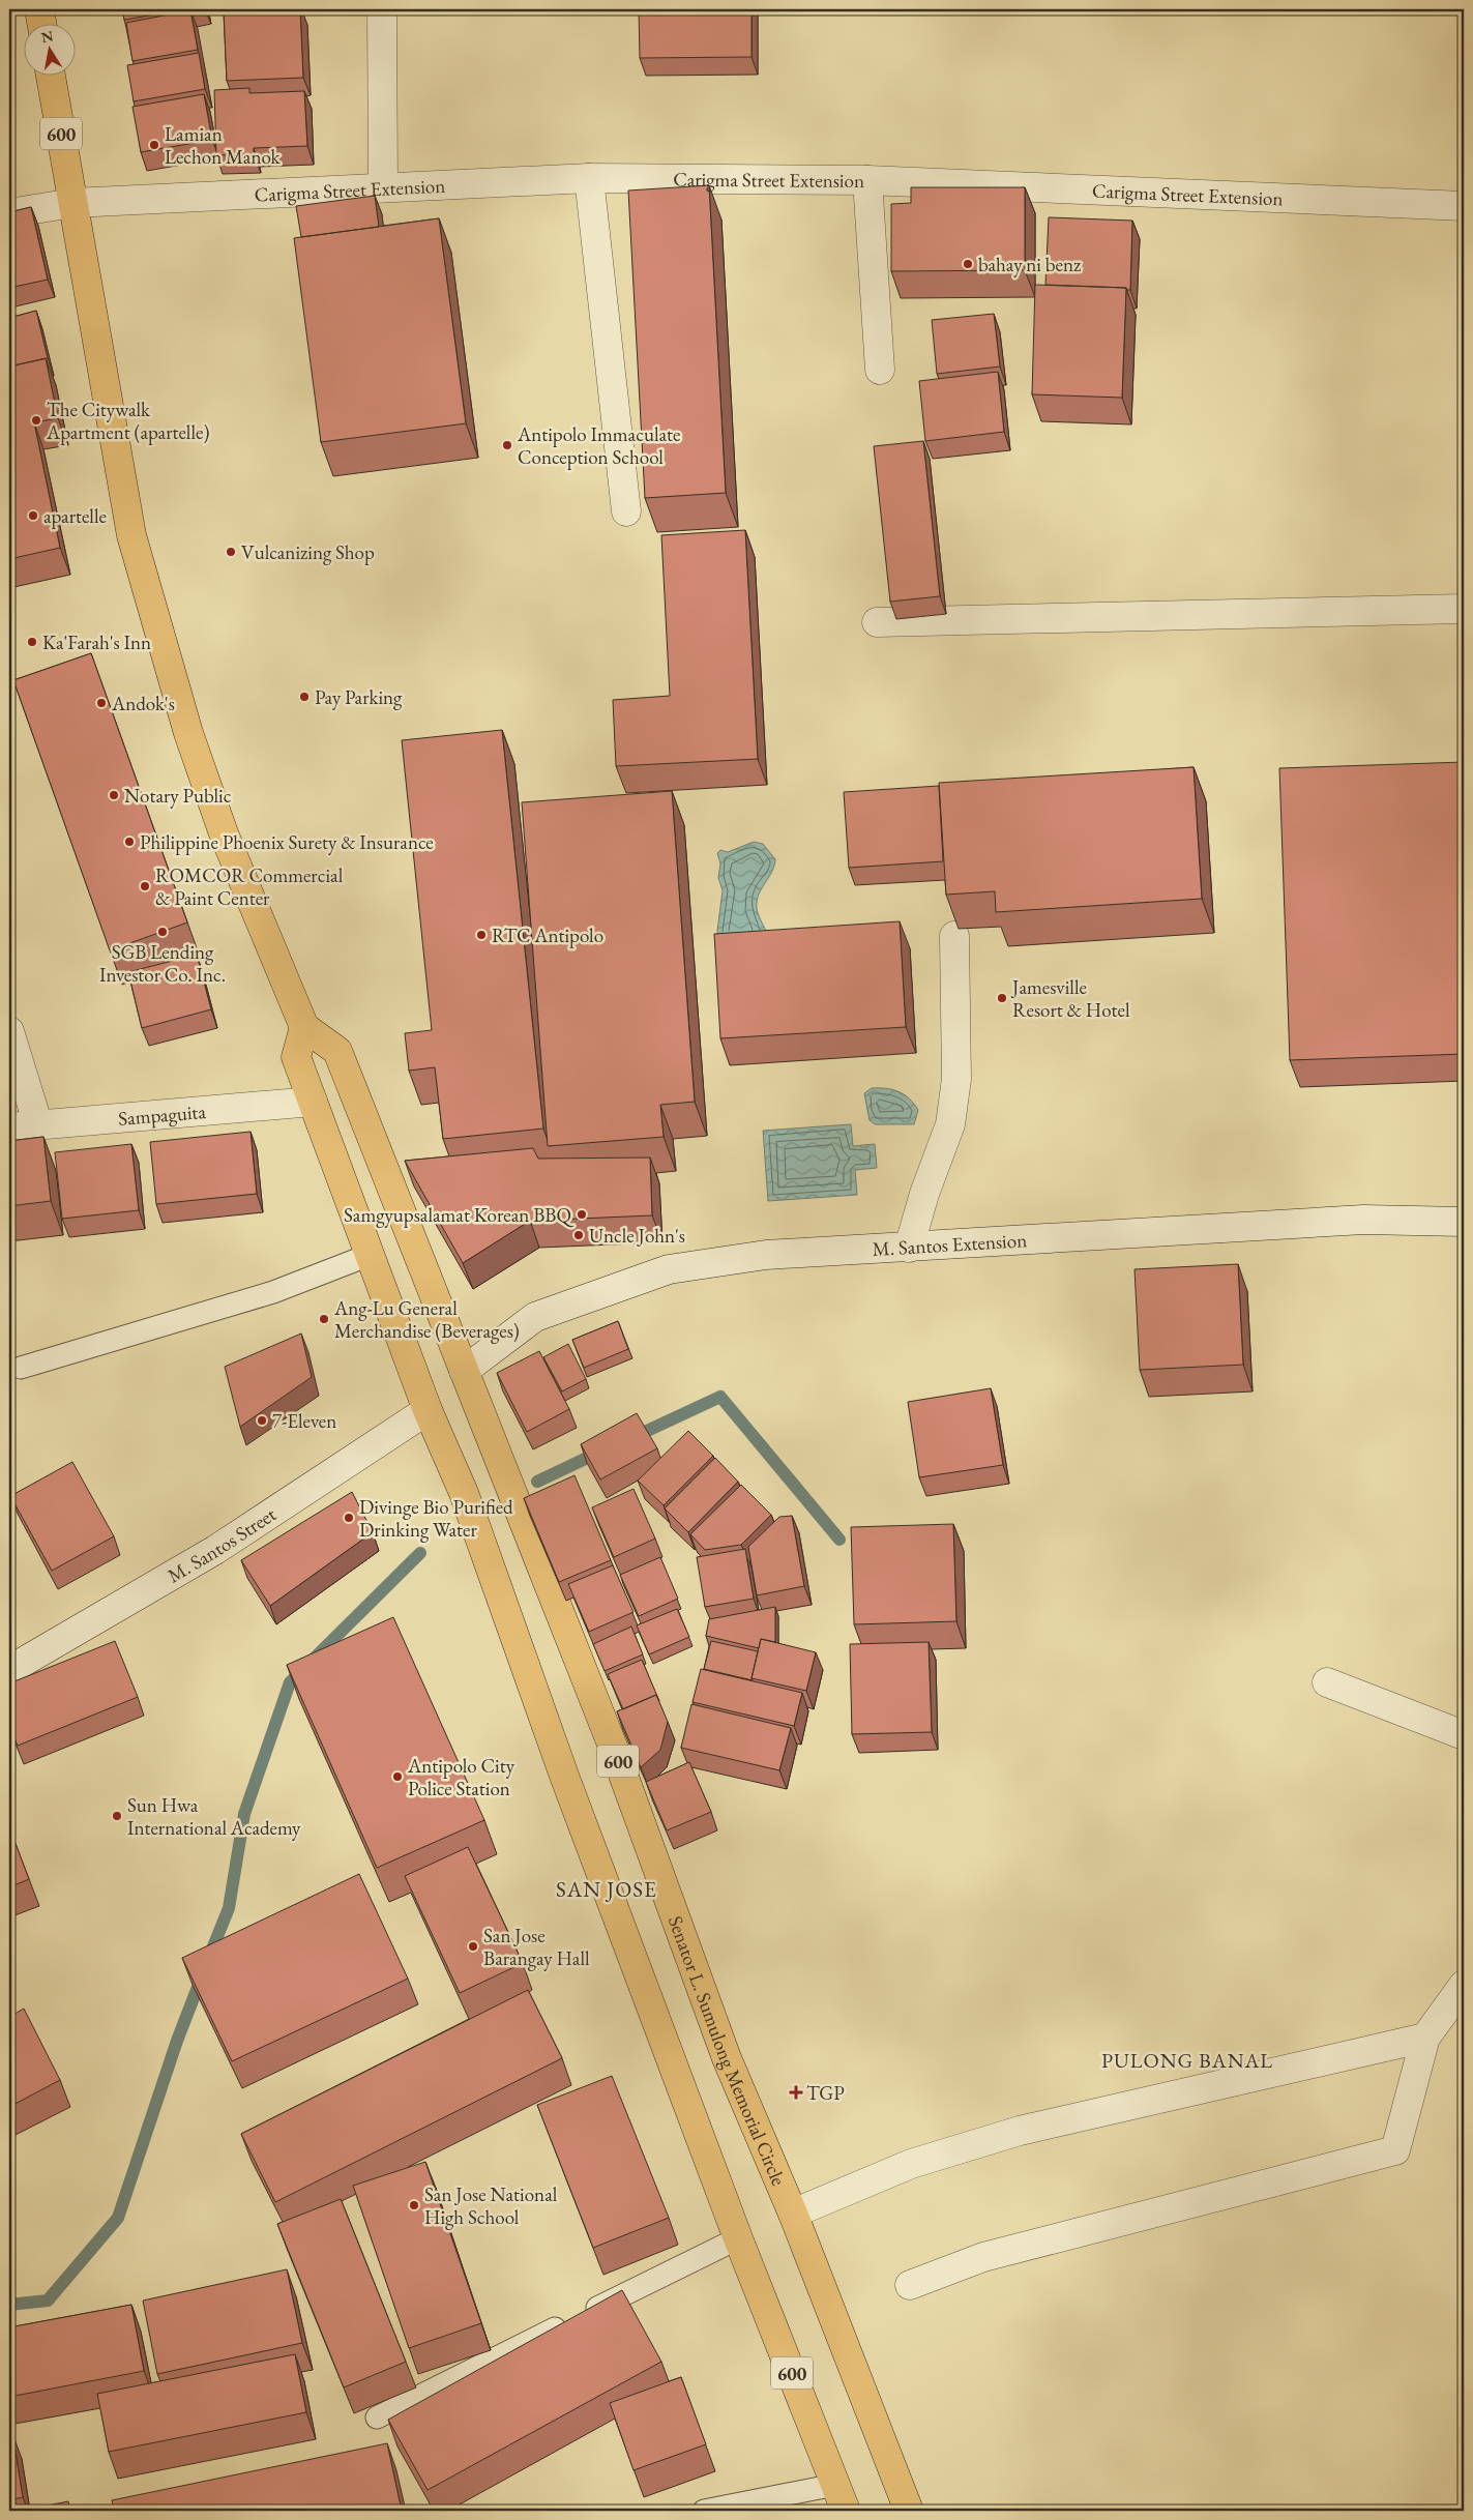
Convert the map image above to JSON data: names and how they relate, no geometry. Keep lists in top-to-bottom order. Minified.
{"streets":{"main road":["600","Senator L. Sumulong Memorial Circle"],"street":["Carigma Street Extension","Sampaguita","M. Santos Extension","M. Santos Street"]},"crossings":[["600","Carigma Street Extension"],["600","Sampaguita"],["600","M. Santos Street"],["600","Senator L. Sumulong Memorial Circle"],["M. Santos Extension","Senator L. Sumulong Memorial Circle"]],"districts":["SAN JOSE","PULONG BANAL"],"places":{"other":["Lamian Lechon Manok","bahay ni benz","The Citywalk Apartment (apartelle)","Antipolo Immaculate Conception School","apartelle","Vulcanizing Shop","Ka'Farah's Inn","Pay Parking","Andok's","Notary Public","Philippine Phoenix Surety & Insurance","ROMCOR Commercial & Paint Center","SGB Lending Investor Co. Inc.","RTC Antipolo","Jamesville Resort & Hotel","Samgyupsalamat Korean BBQ","Uncle John's","Ang-Lu General Merchandise (Beverages)","7-Eleven","Divinge Bio Purified Drinking Water","Antipolo City Police Station","Sun Hwa International Academy","San Jose Barangay Hall","San Jose National High School"],"health":["TGP"]},"north":"top"}
